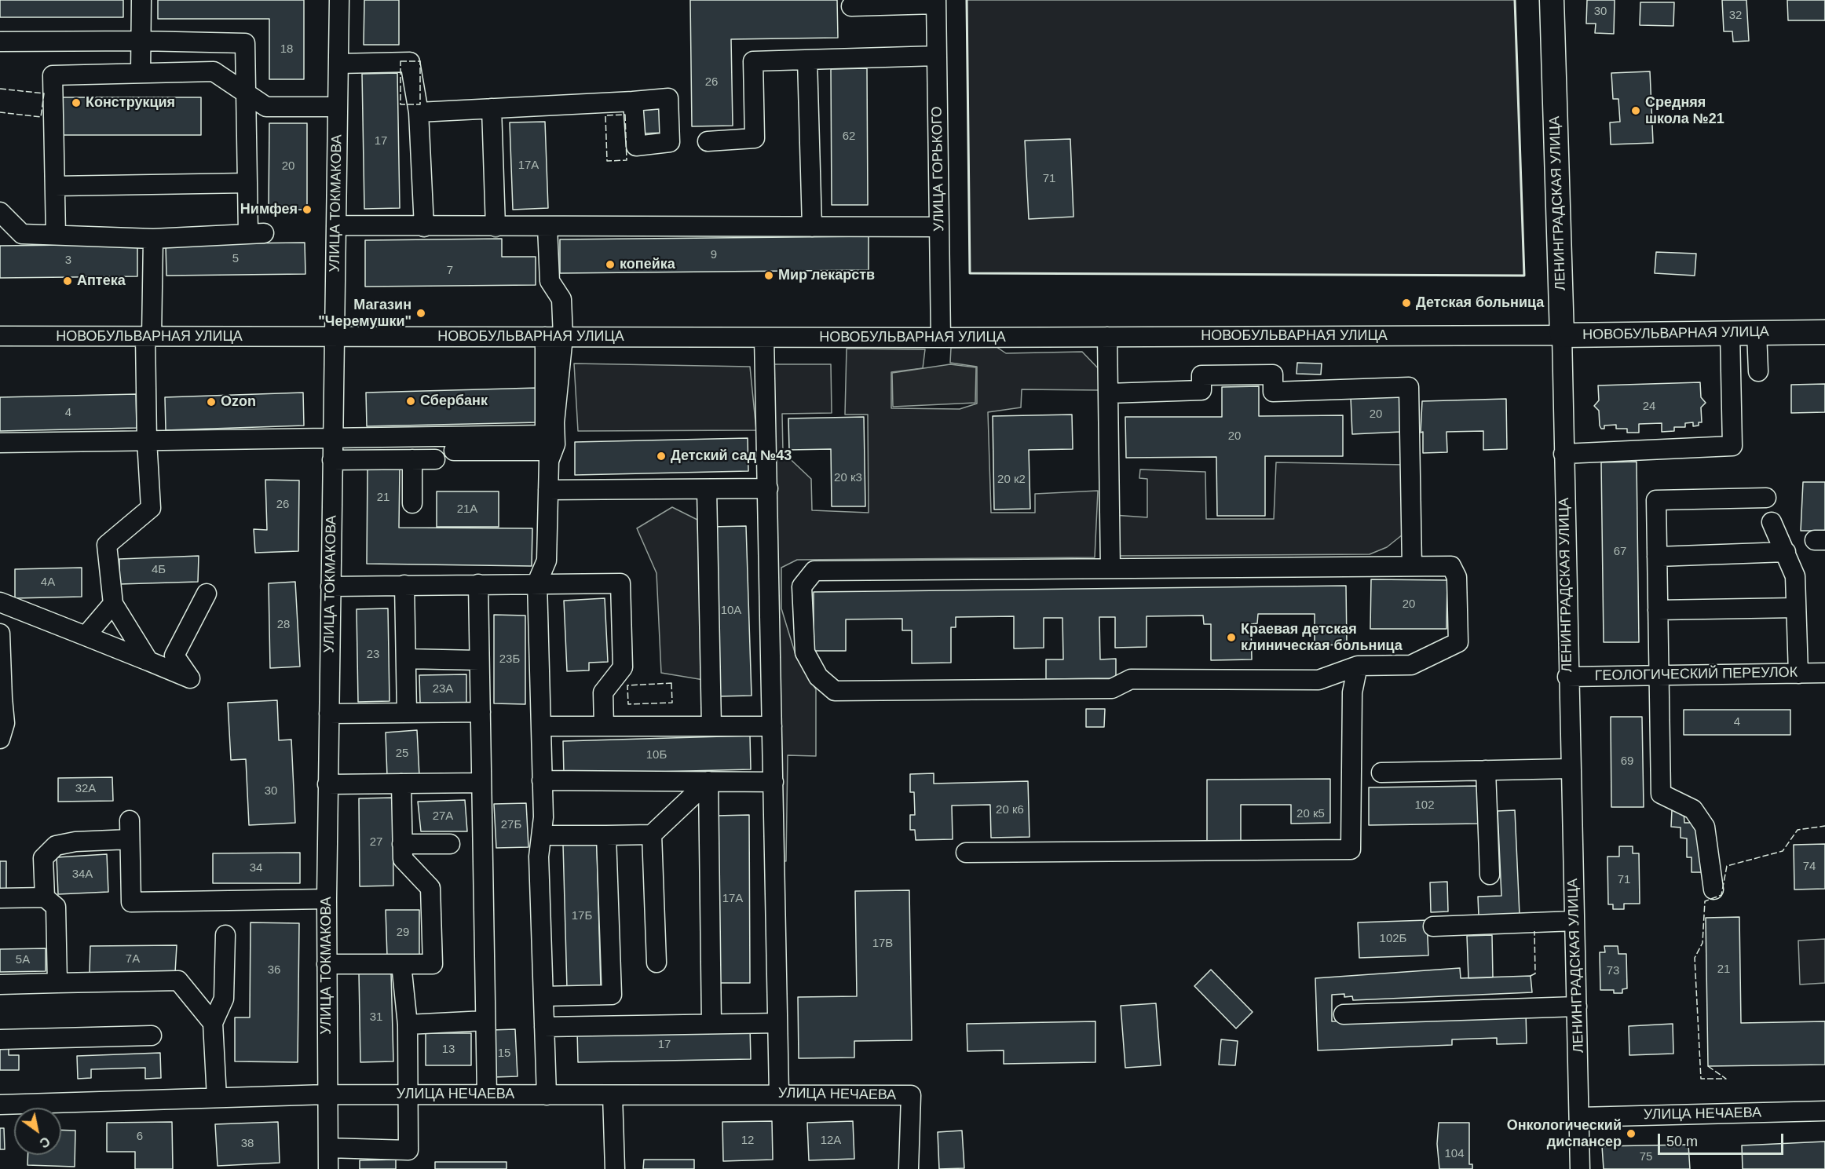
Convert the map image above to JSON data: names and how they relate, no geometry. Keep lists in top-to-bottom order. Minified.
{"streets":{"main road":["ЛЕНИНГРАДСКАЯ УЛИЦА","НОВОБУЛЬВАРНАЯ УЛИЦА"],"street":["УЛИЦА ГОРЬКОГО","УЛИЦА ТОКМАКОВА","ГЕОЛОГИЧЕСКИЙ ПЕРЕУЛОК","УЛИЦА НЕЧАЕВА"]},"crossings":[["УЛИЦА ГОРЬКОГО","НОВОБУЛЬВАРНАЯ УЛИЦА"],["УЛИЦА ТОКМАКОВА","НОВОБУЛЬВАРНАЯ УЛИЦА"],["УЛИЦА ТОКМАКОВА","УЛИЦА НЕЧАЕВА"],["ЛЕНИНГРАДСКАЯ УЛИЦА","НОВОБУЛЬВАРНАЯ УЛИЦА"],["ЛЕНИНГРАДСКАЯ УЛИЦА","ГЕОЛОГИЧЕСКИЙ ПЕРЕУЛОК"],["ЛЕНИНГРАДСКАЯ УЛИЦА","УЛИЦА НЕЧАЕВА"]],"places":["Конструкция","Средняя школа №21","Нимфея","копейка","Мир лекарств","Аптека","Детская больница","Магазин \"Черемушки\"","Сбербанк","Ozon","Детский сад №43","Краевая детская клиническая больница","Онкологический диспансер"],"house_numbers":["30","32","18","26","62","17","17А","20","71","9","5","3","7","24","4","20","20","20 к3","20 к2","21","26","21А","67","4Б","4А","20","10А","28","23","23Б","23А","4","25","10Б","69","32А","30","102","20 к6","20 к5","27А","27Б","27","74","34","34А","71","17А","17Б","29","102Б","17В","7А","5А","21","36","73","31","17","13","15","6","12","12А","38","104","75"],"scale_bar":"50 m","north":"bottom right"}
